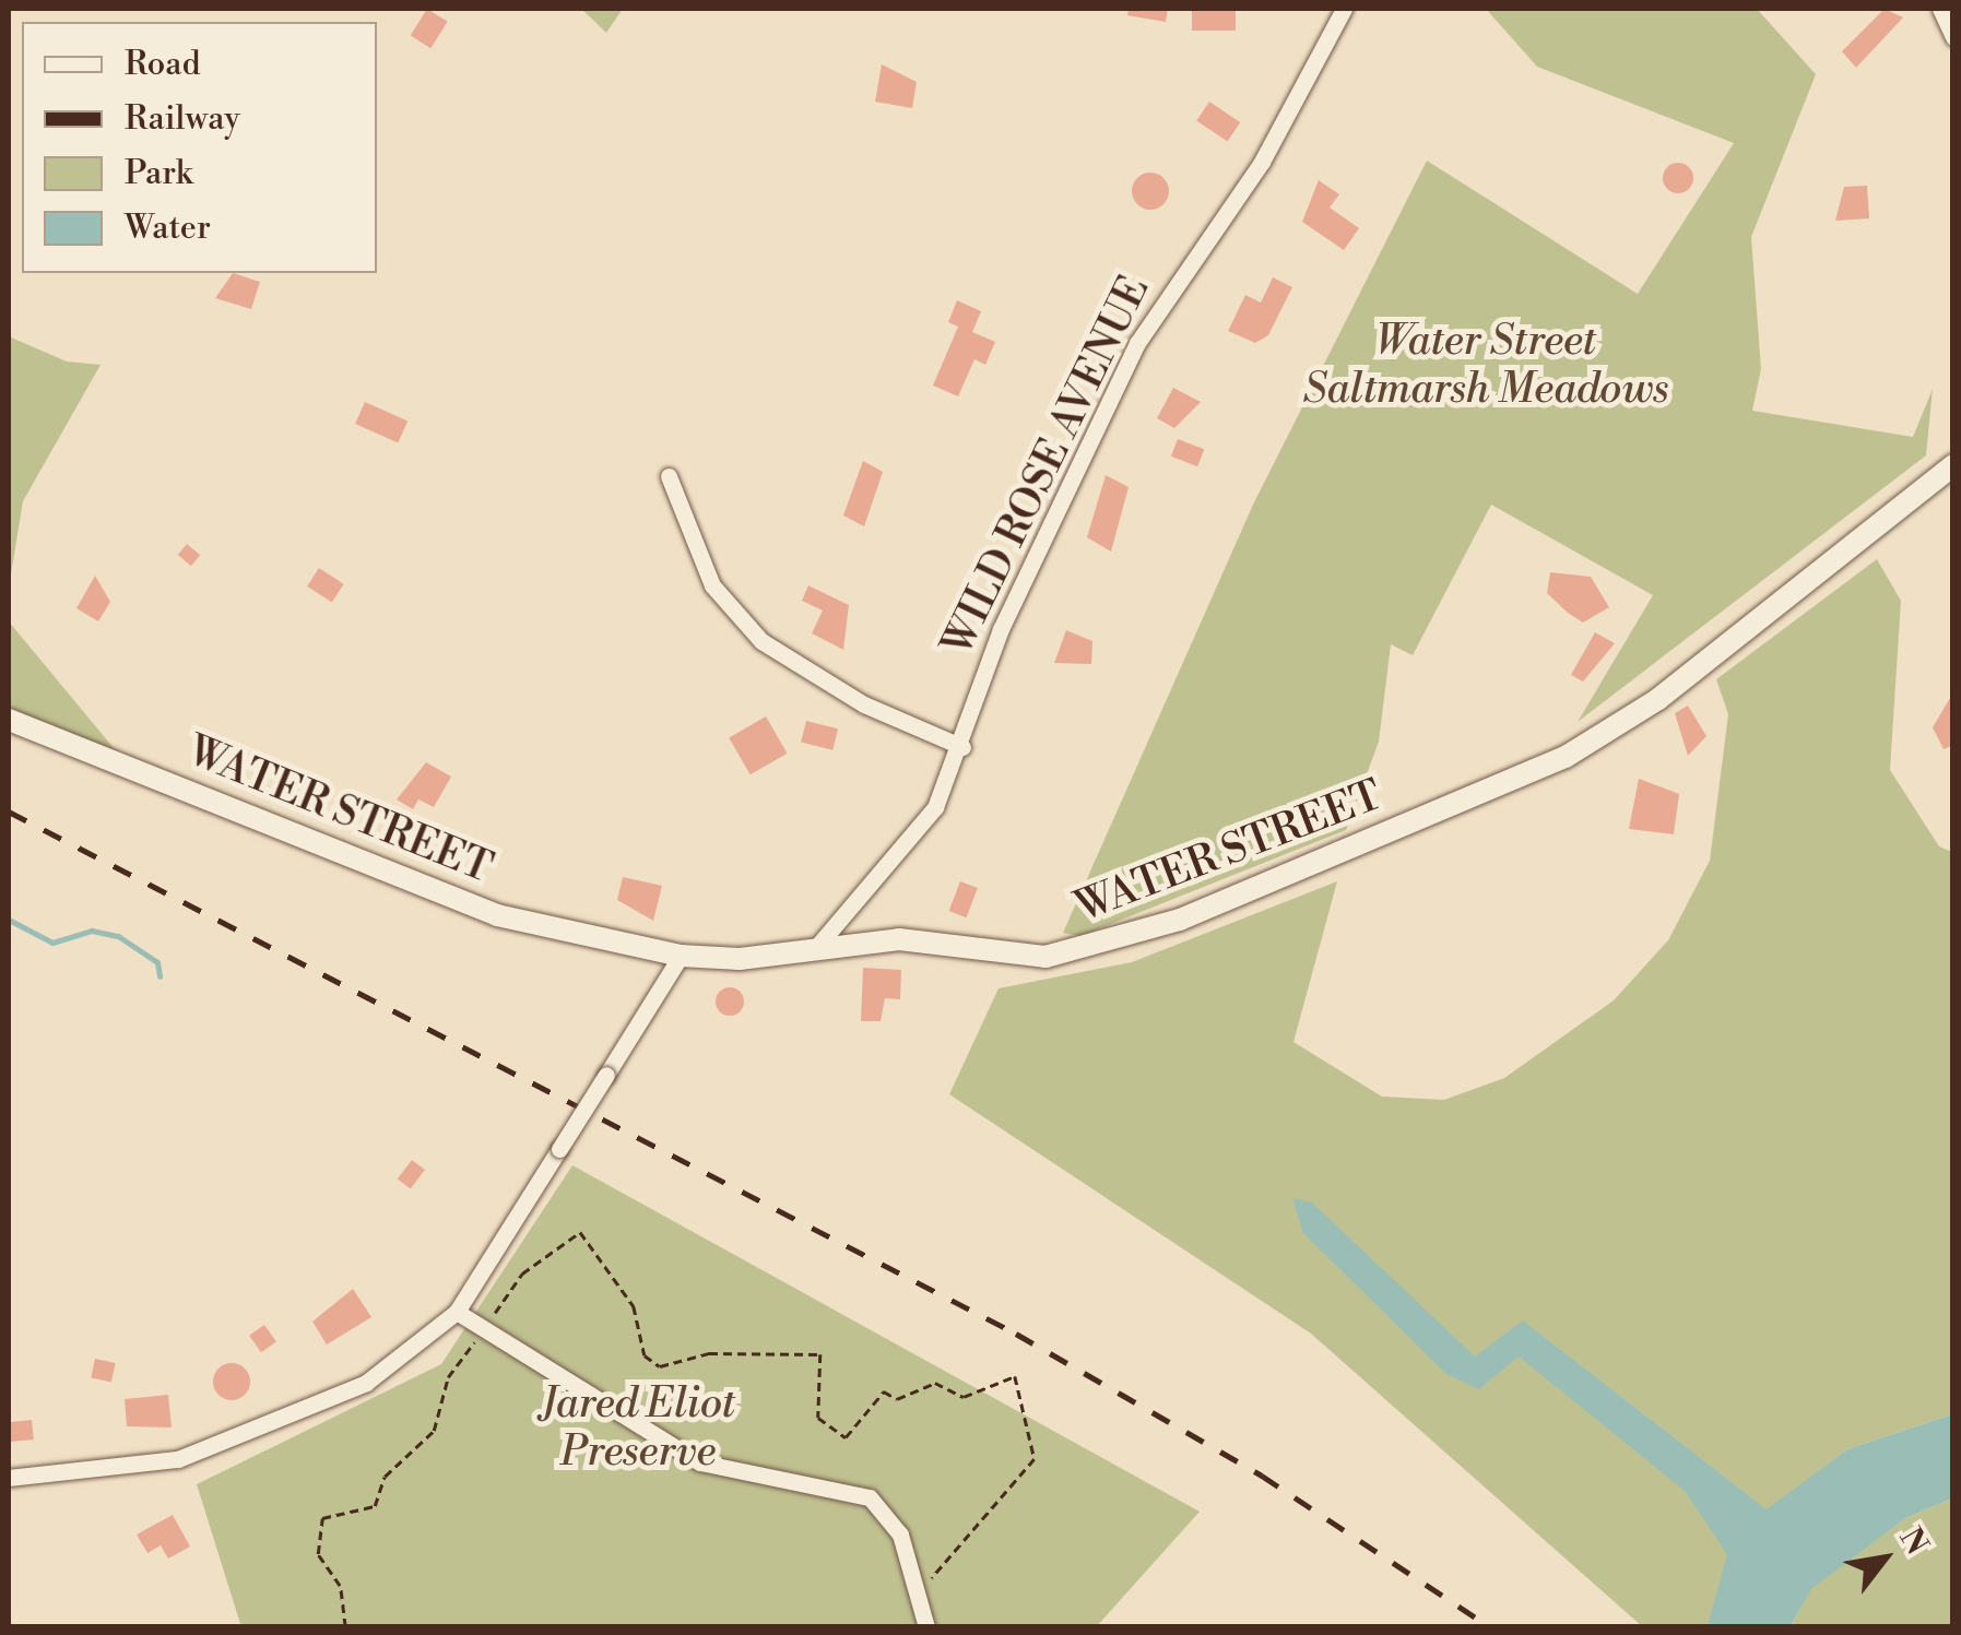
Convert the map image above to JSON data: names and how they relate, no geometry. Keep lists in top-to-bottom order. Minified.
{"streets":{"main road":["WATER STREET"],"street":["WILD ROSE AVENUE"]},"crossings":[["WILD ROSE AVENUE","WATER STREET"]],"parks":["Water Street Saltmarsh Meadows","Jared Eliot Preserve"],"legend":["Road","Railway","Park","Water"],"north":"top right"}
